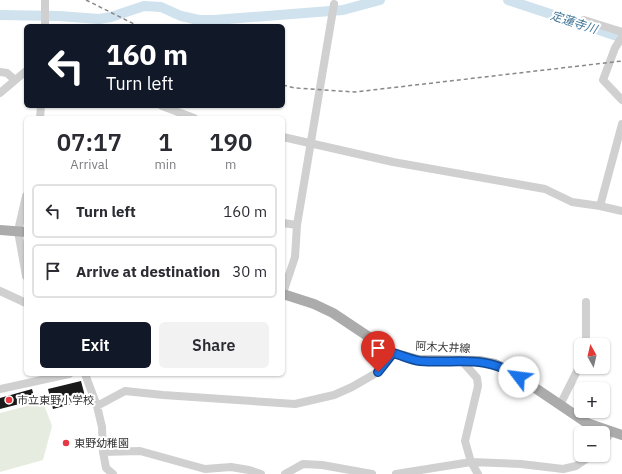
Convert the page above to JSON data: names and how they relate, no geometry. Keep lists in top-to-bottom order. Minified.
{"streets":{"main road":["阿木大井線"]},"water":["定蓮寺川"],"places":["市立東野小学校","東野幼稚園"],"north":"top","page":{"turn":["160 m","Turn left"],"eta":["07:17","Arrival","1","min","190","m"],"list":[{"name":"Turn left","value":"160 m"},{"name":"Arrive at destination","value":"30 m"}],"buttons":["Exit","Share"],"map_buttons":["+","−"]}}
